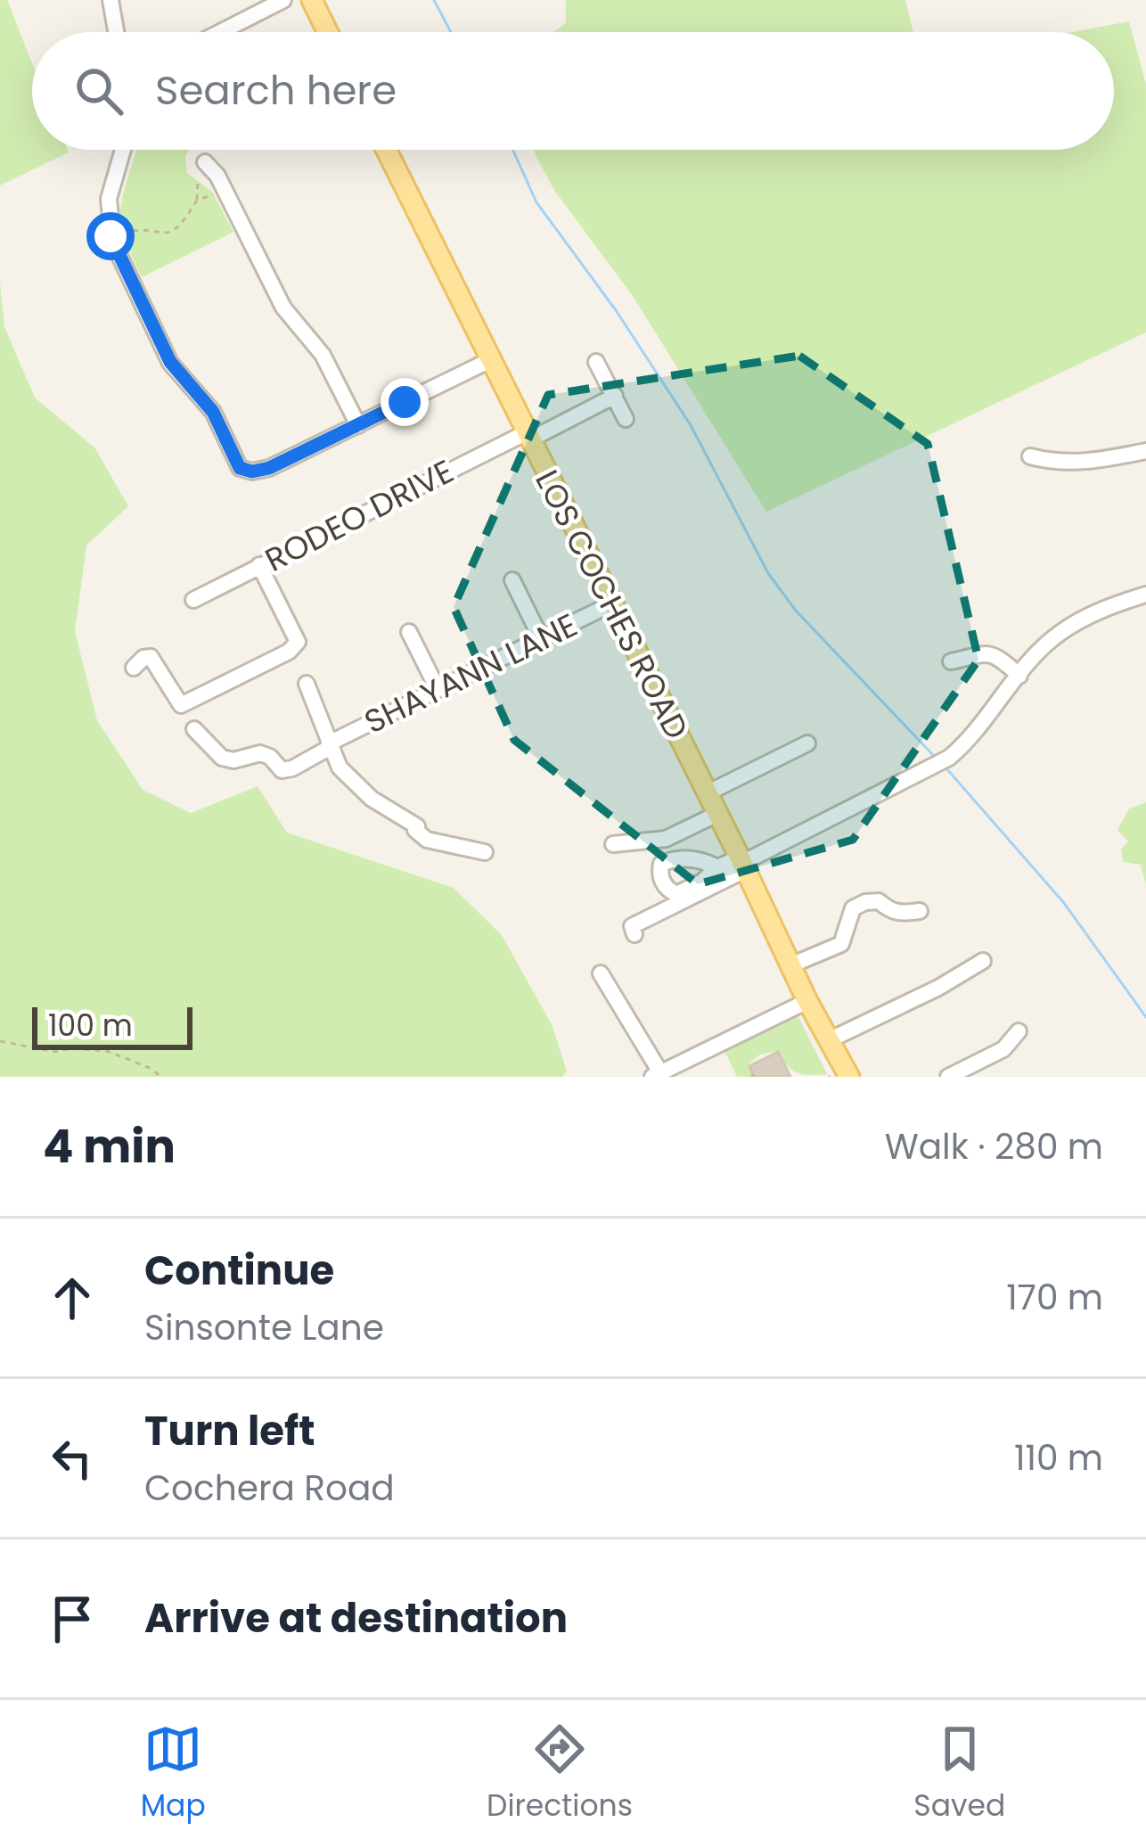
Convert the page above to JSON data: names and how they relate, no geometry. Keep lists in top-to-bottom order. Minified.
{"streets":{"main road":["LOS COCHES ROAD"],"street":["RODEO DRIVE","SHAYANN LANE"]},"crossings":[["RODEO DRIVE","LOS COCHES ROAD"],["LOS COCHES ROAD","SHAYANN LANE"]],"scale_bar":"100 m","page":{"search":"Search here","scale":"100 m","heading":["4 min","Walk · 280 m"],"list":[["Continue","Sinsonte Lane","170 m"],["Turn left","Cochera Road","110 m"],"Arrive at destination"],"nav":["Map","Directions","Saved"]}}
